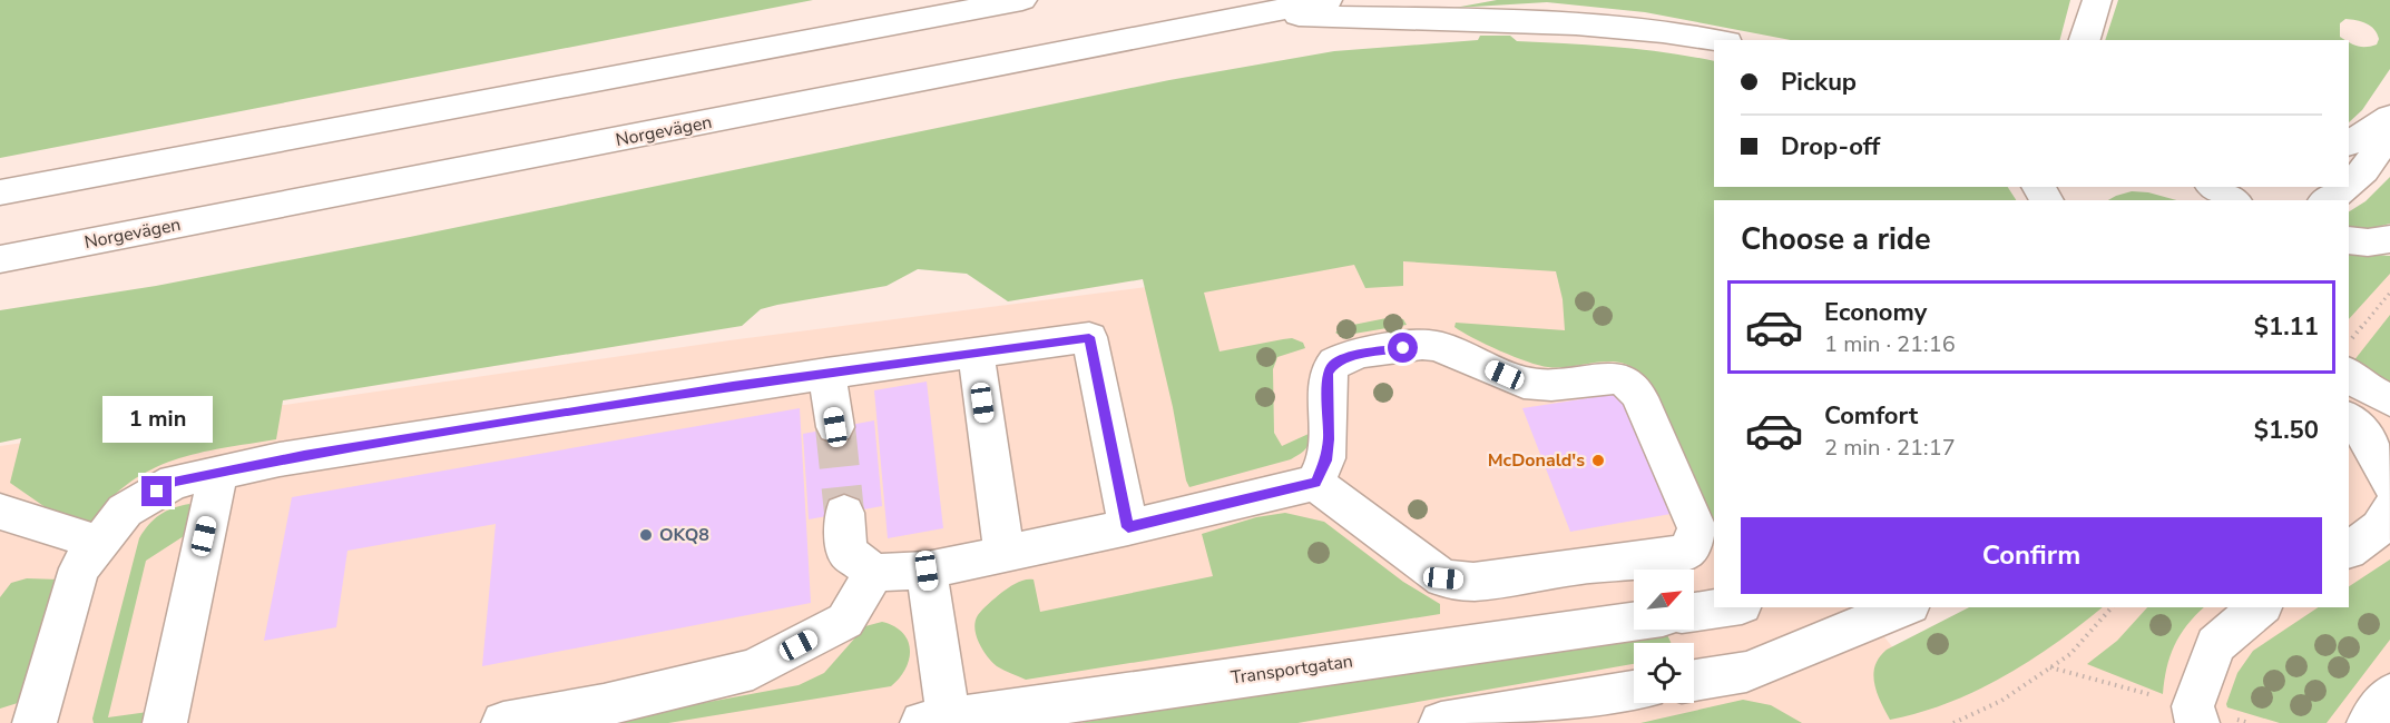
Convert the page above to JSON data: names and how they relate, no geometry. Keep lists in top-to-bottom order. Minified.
{"streets":{"main road":["Norgevägen","Transportgatan"]},"places":["McDonald's","OKQ8"],"north":"top right","page":{"banner":["Pickup","Drop-off"],"heading":"Choose a ride","list":[{"name":"Economy","note":"1 min · 21:16","value":"$1.11"},{"name":"Comfort","note":"2 min · 21:17","value":"$1.50"}],"bubble":"1 min","buttons":"Confirm"}}
